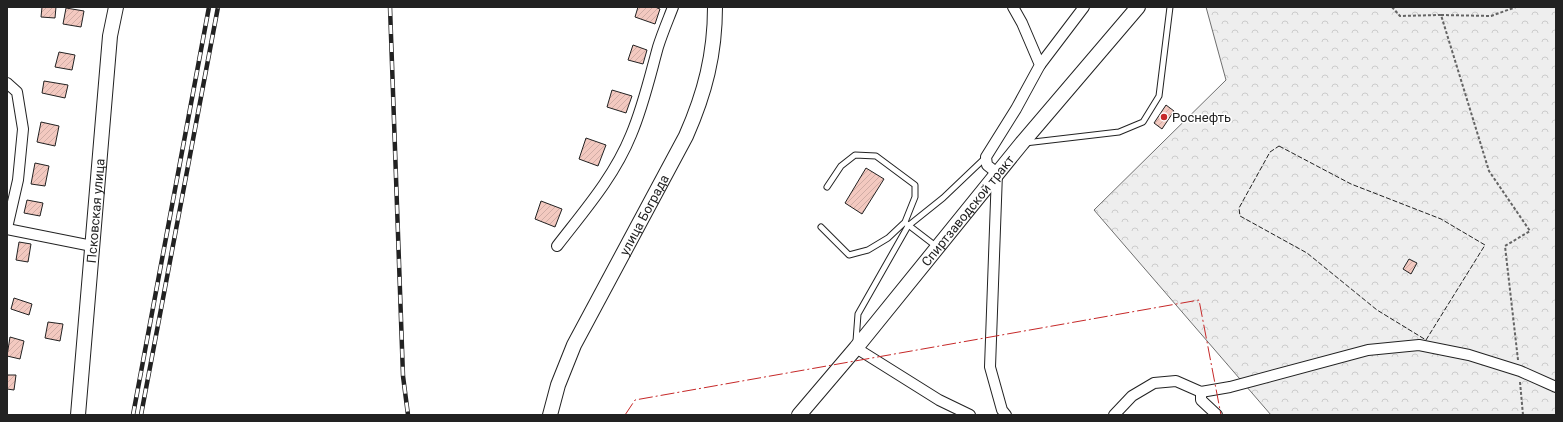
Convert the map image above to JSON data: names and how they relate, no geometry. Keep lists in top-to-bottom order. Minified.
{"streets":{"main road":["Спиртзаводской тракт","Псковская улица","улица Бограда"]},"places":["Роснефть"]}
